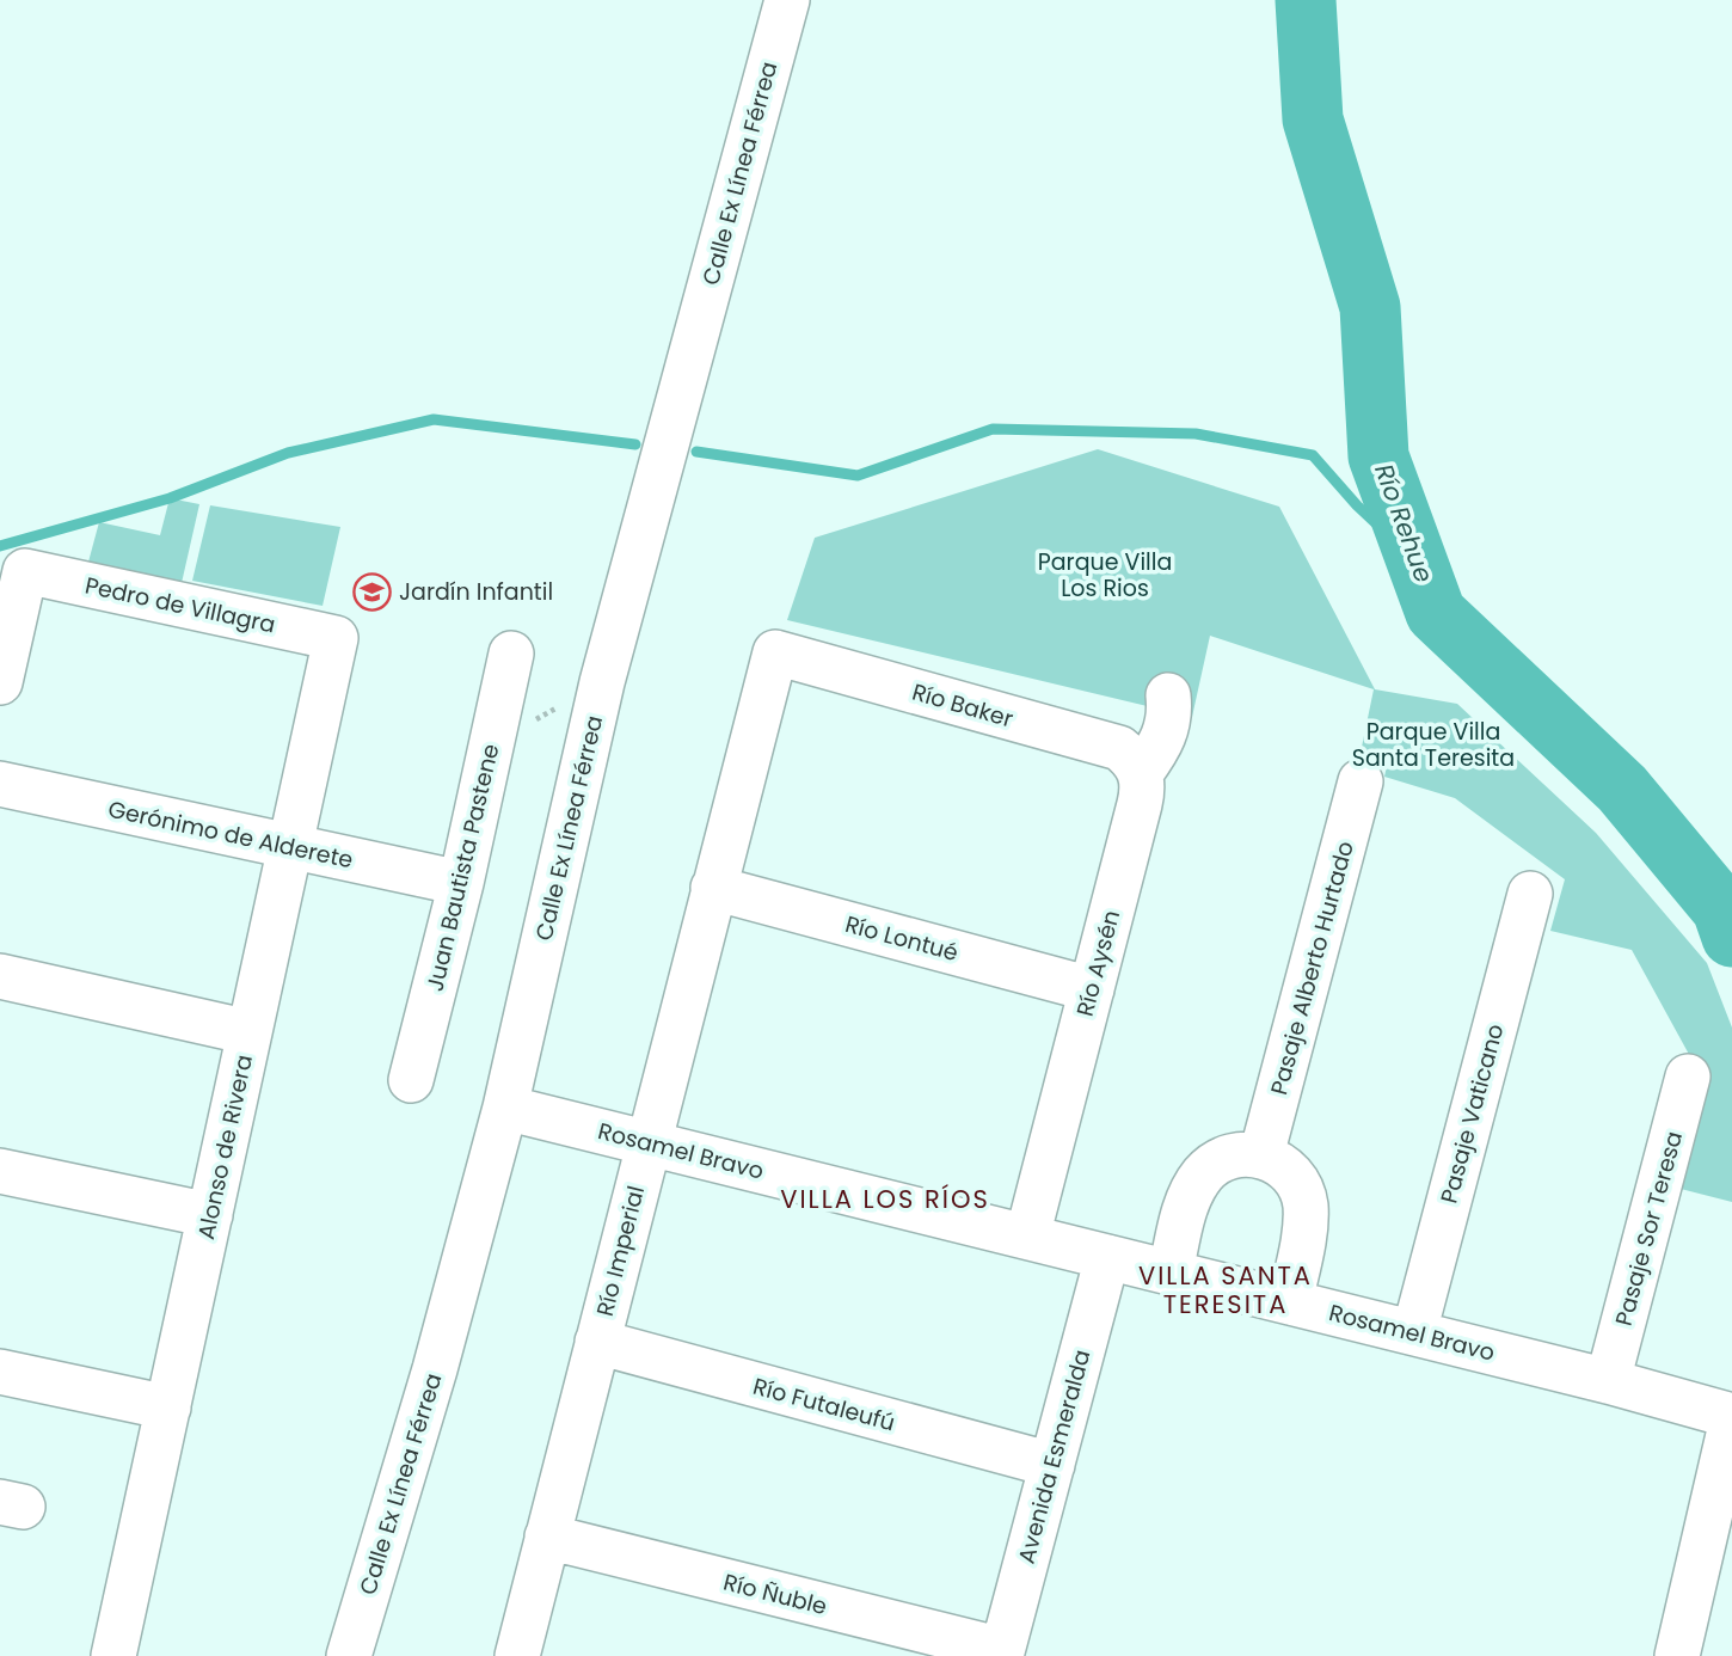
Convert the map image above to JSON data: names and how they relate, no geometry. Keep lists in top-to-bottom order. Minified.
{"streets":{"street":["Calle Ex Línea Férrea","Pedro de Villagra","Río Baker","Gerónimo de Alderete","Juan Bautista Pastene","Río Lontué","Río Aysén","Pasaje Alberto Hurtado","Pasaje Vaticano","Alonso de Rivera","Rosamel Bravo","Pasaje Sor Teresa","Río Imperial","Río Futaleufú","Avenida Esmeralda","Río Ñuble"]},"crossings":[["Calle Ex Línea Férrea","Rosamel Bravo"],["Pedro de Villagra","Alonso de Rivera"],["Río Baker","Río Aysén"],["Río Baker","Río Imperial"],["Gerónimo de Alderete","Juan Bautista Pastene"],["Gerónimo de Alderete","Alonso de Rivera"],["Río Lontué","Río Aysén"],["Río Lontué","Río Imperial"],["Río Aysén","Rosamel Bravo"],["Pasaje Alberto Hurtado","Rosamel Bravo"],["Pasaje Vaticano","Rosamel Bravo"],["Rosamel Bravo","Pasaje Sor Teresa"],["Rosamel Bravo","Río Imperial"],["Rosamel Bravo","Avenida Esmeralda"],["Río Imperial","Río Futaleufú"],["Río Imperial","Río Ñuble"],["Río Futaleufú","Avenida Esmeralda"],["Avenida Esmeralda","Río Ñuble"]],"districts":["VILLA LOS RÍOS","VILLA SANTA TERESITA"],"water":["Río Rehue"],"parks":["Parque Villa Los Rios","Parque Villa Santa Teresita"],"places":{"school or university":["Jardín Infantil"]}}
